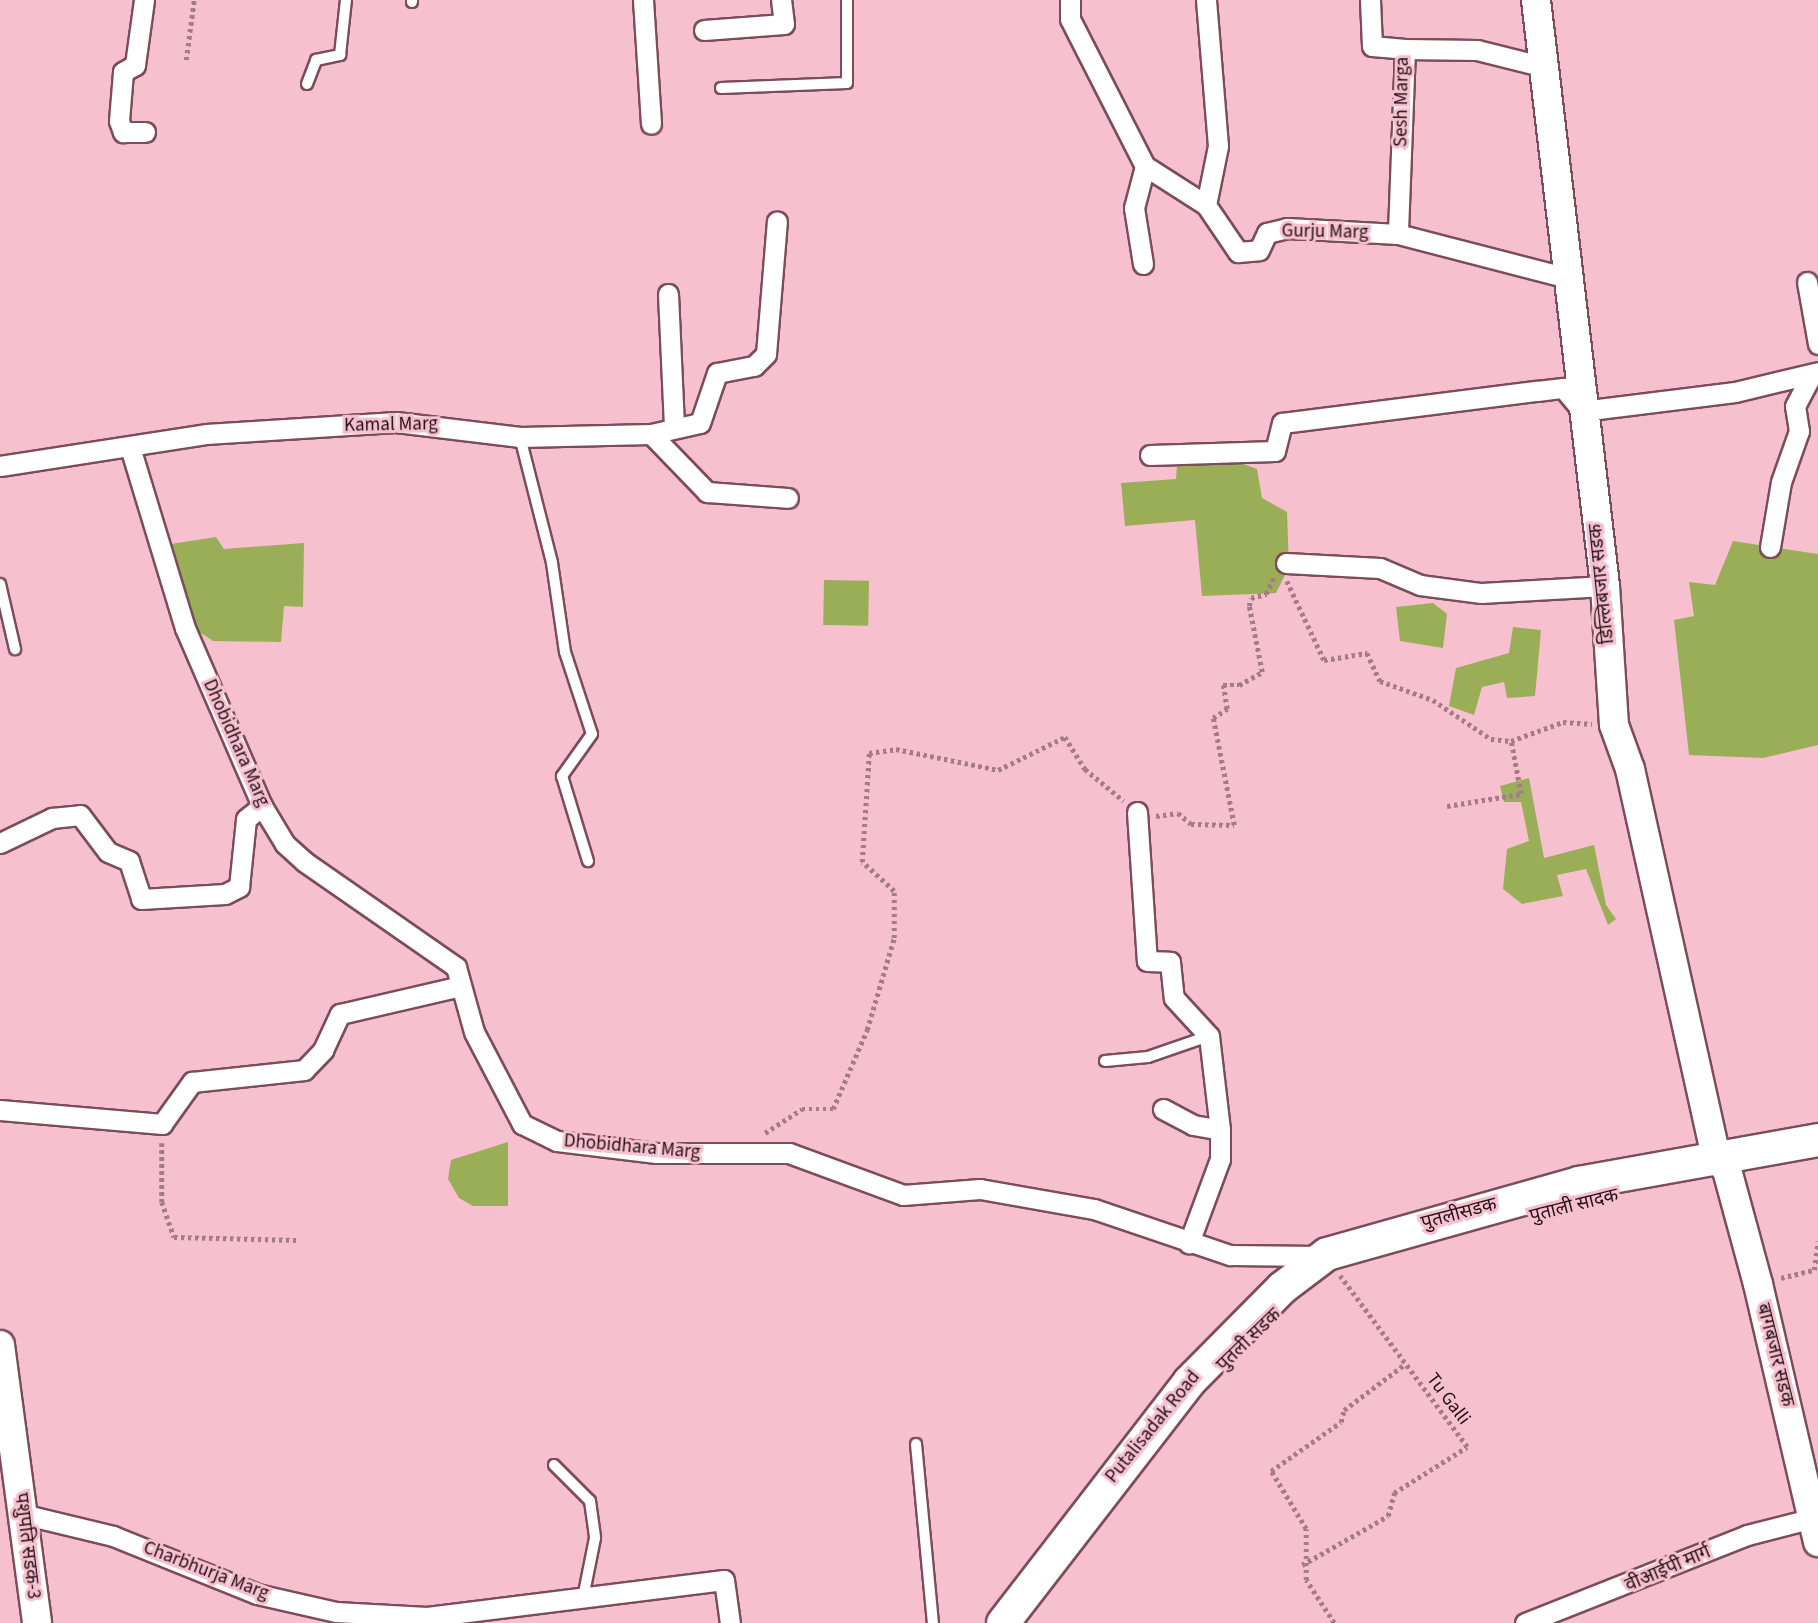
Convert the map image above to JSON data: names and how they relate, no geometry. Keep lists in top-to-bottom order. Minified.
{"streets":{"main road":["डिल्लिबजार सडक","पुतलीसडक","पुतली सडक","बागबजार सडक","Putalisadak Road","पशुपति सडक-3"],"street":["Sesh Marga","Gurju Marg","Kamal Marg","Dhobidhara Marg","वीआईपी मार्ग","Charbhurja Marg"],"path":["Tu Galli"]},"crossings":[["Sesh Marga","Gurju Marg"],["Gurju Marg","डिल्लिबजार सडक"],["Kamal Marg","Dhobidhara Marg"],["डिल्लिबजार सडक","पुतलीसडक"],["डिल्लिबजार सडक","बागबजार सडक"],["Dhobidhara Marg","पुतलीसडक"],["Dhobidhara Marg","पुतली सडक"],["Dhobidhara Marg","Tu Galli"],["Dhobidhara Marg","Putalisadak Road"],["पुतलीसडक","पुतली सडक"],["पुतलीसडक","बागबजार सडक"],["पुतलीसडक","Tu Galli"],["पुतलीसडक","Putalisadak Road"],["पुतली सडक","Tu Galli"],["पुतली सडक","Putalisadak Road"],["बागबजार सडक","वीआईपी मार्ग"],["Tu Galli","Putalisadak Road"],["पशुपति सडक-3","Charbhurja Marg"]]}
